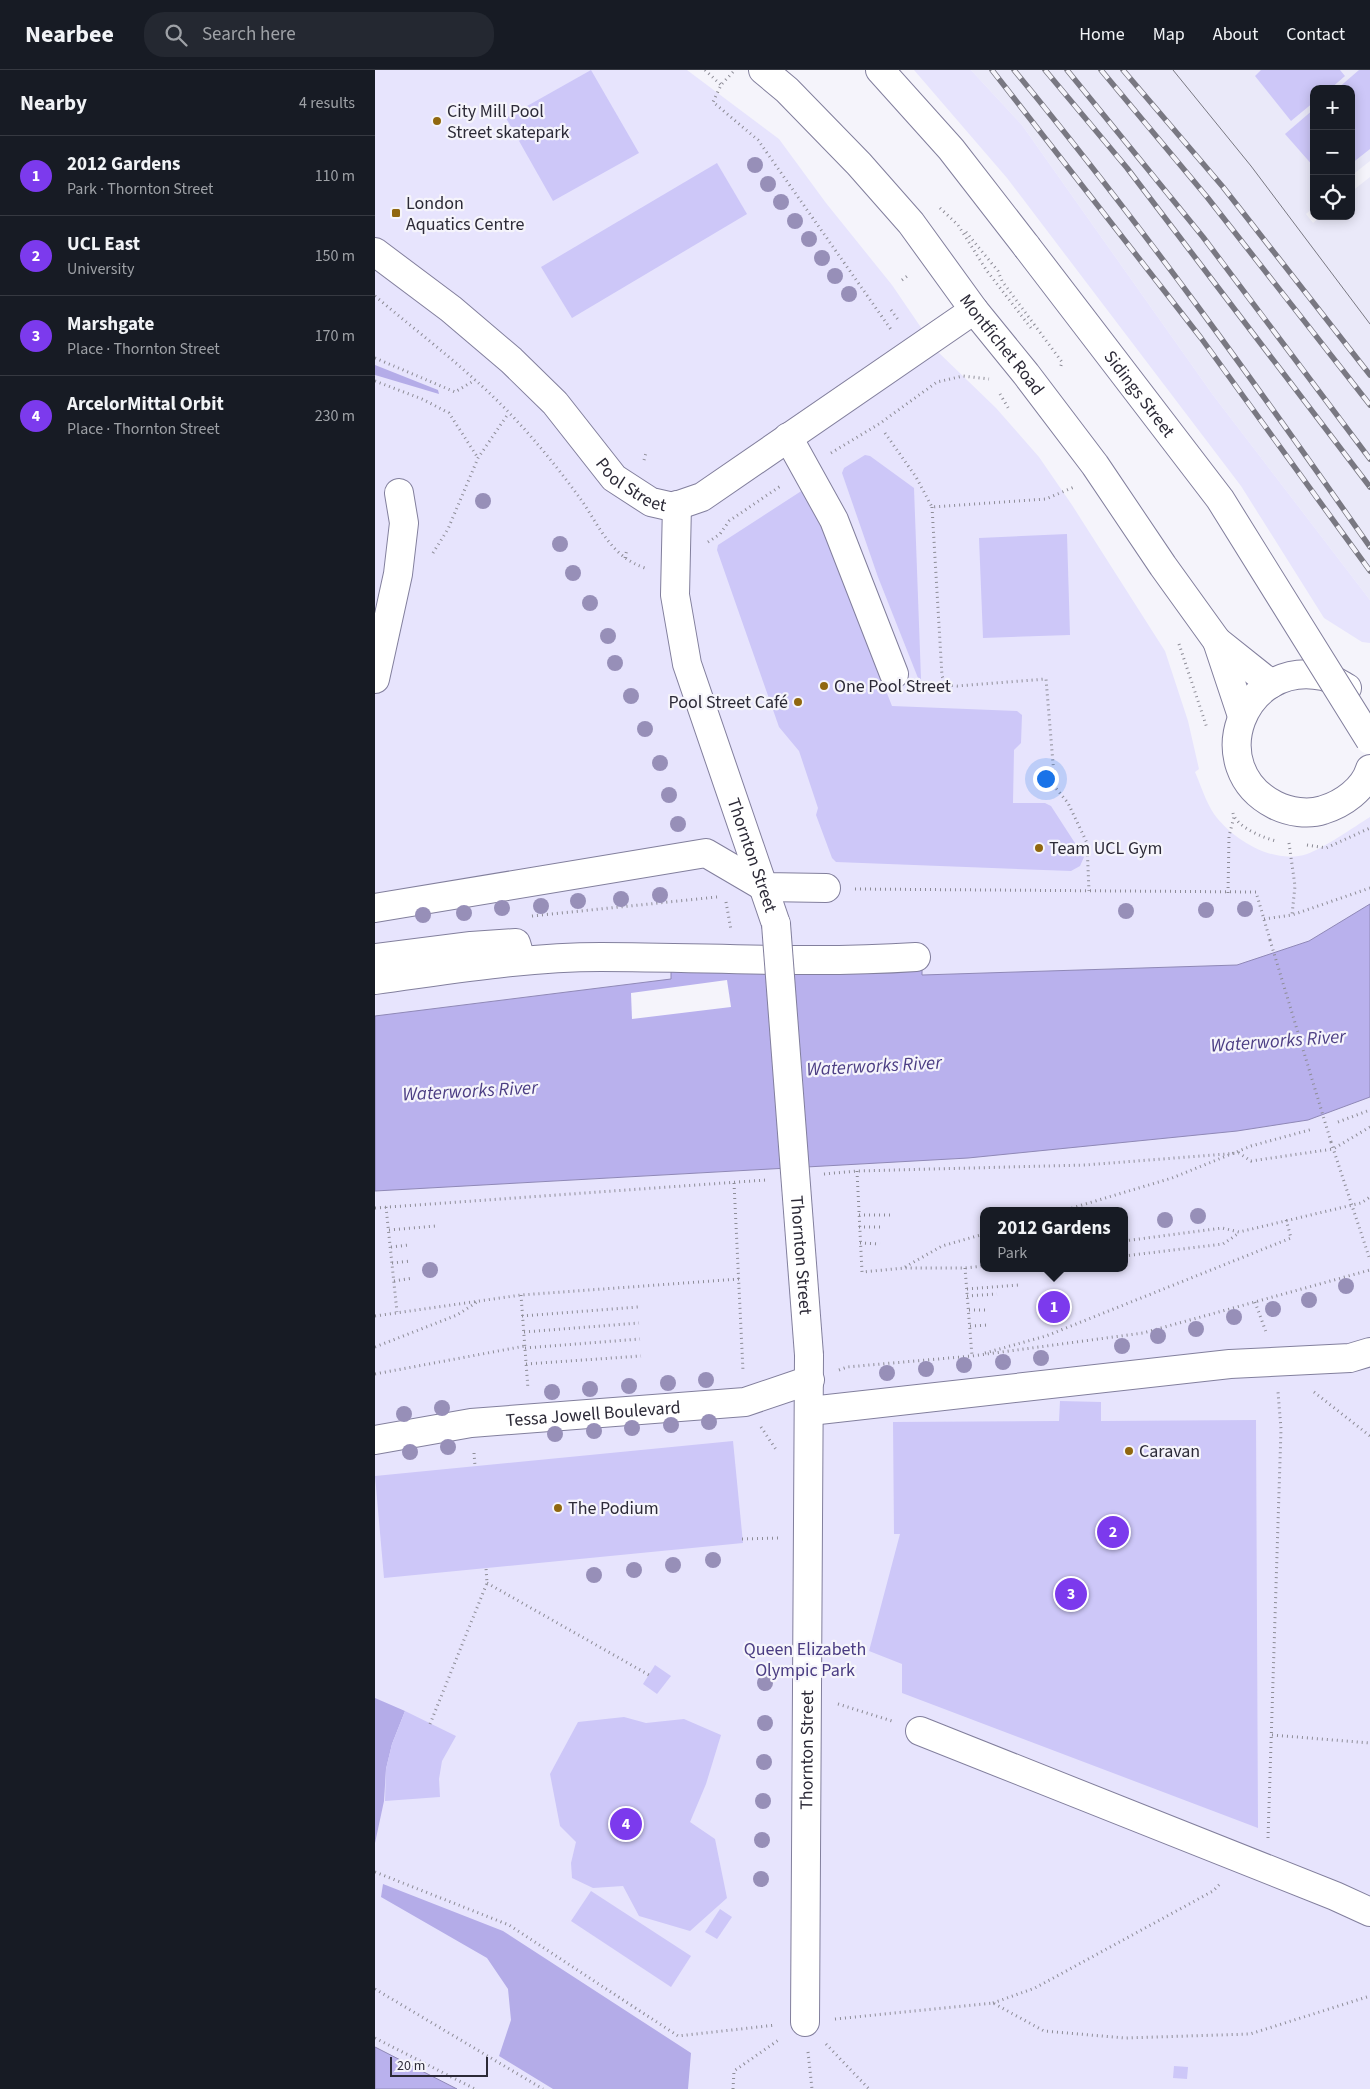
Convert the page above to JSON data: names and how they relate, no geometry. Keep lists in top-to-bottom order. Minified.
{"streets":{"street":["Montfichet Road","Sidings Street","Pool Street","Thornton Street","Tessa Jowell Boulevard"]},"crossings":[["Montfichet Road","Pool Street"],["Pool Street","Thornton Street"],["Thornton Street","Tessa Jowell Boulevard"]],"water":["Waterworks River"],"parks":["Queen Elizabeth Olympic Park"],"places":{"other":["City Mill Pool Street skatepark","One Pool Street","Pool Street Café","Team UCL Gym","Caravan","The Podium"],"transit":["London Aquatics Centre"]},"scale_bar":"20 m","page":{"header":"Nearbee","search":"Search here","nav":["Home","Map","About","Contact"],"heading":["Nearby","4 results"],"map_buttons":["+","−"],"list":[{"mark":"1","name":"2012 Gardens","note":"Park · Thornton Street","value":"110 m"},{"mark":"2","name":"UCL East","note":"University","value":"150 m"},{"mark":"3","name":"Marshgate","note":"Place · Thornton Street","value":"170 m"},{"mark":"4","name":"ArcelorMittal Orbit","note":"Place · Thornton Street","value":"230 m"}],"popup":["2012 Gardens","Park"],"pins":["1","2","3","4"],"scale":"20 m"}}
